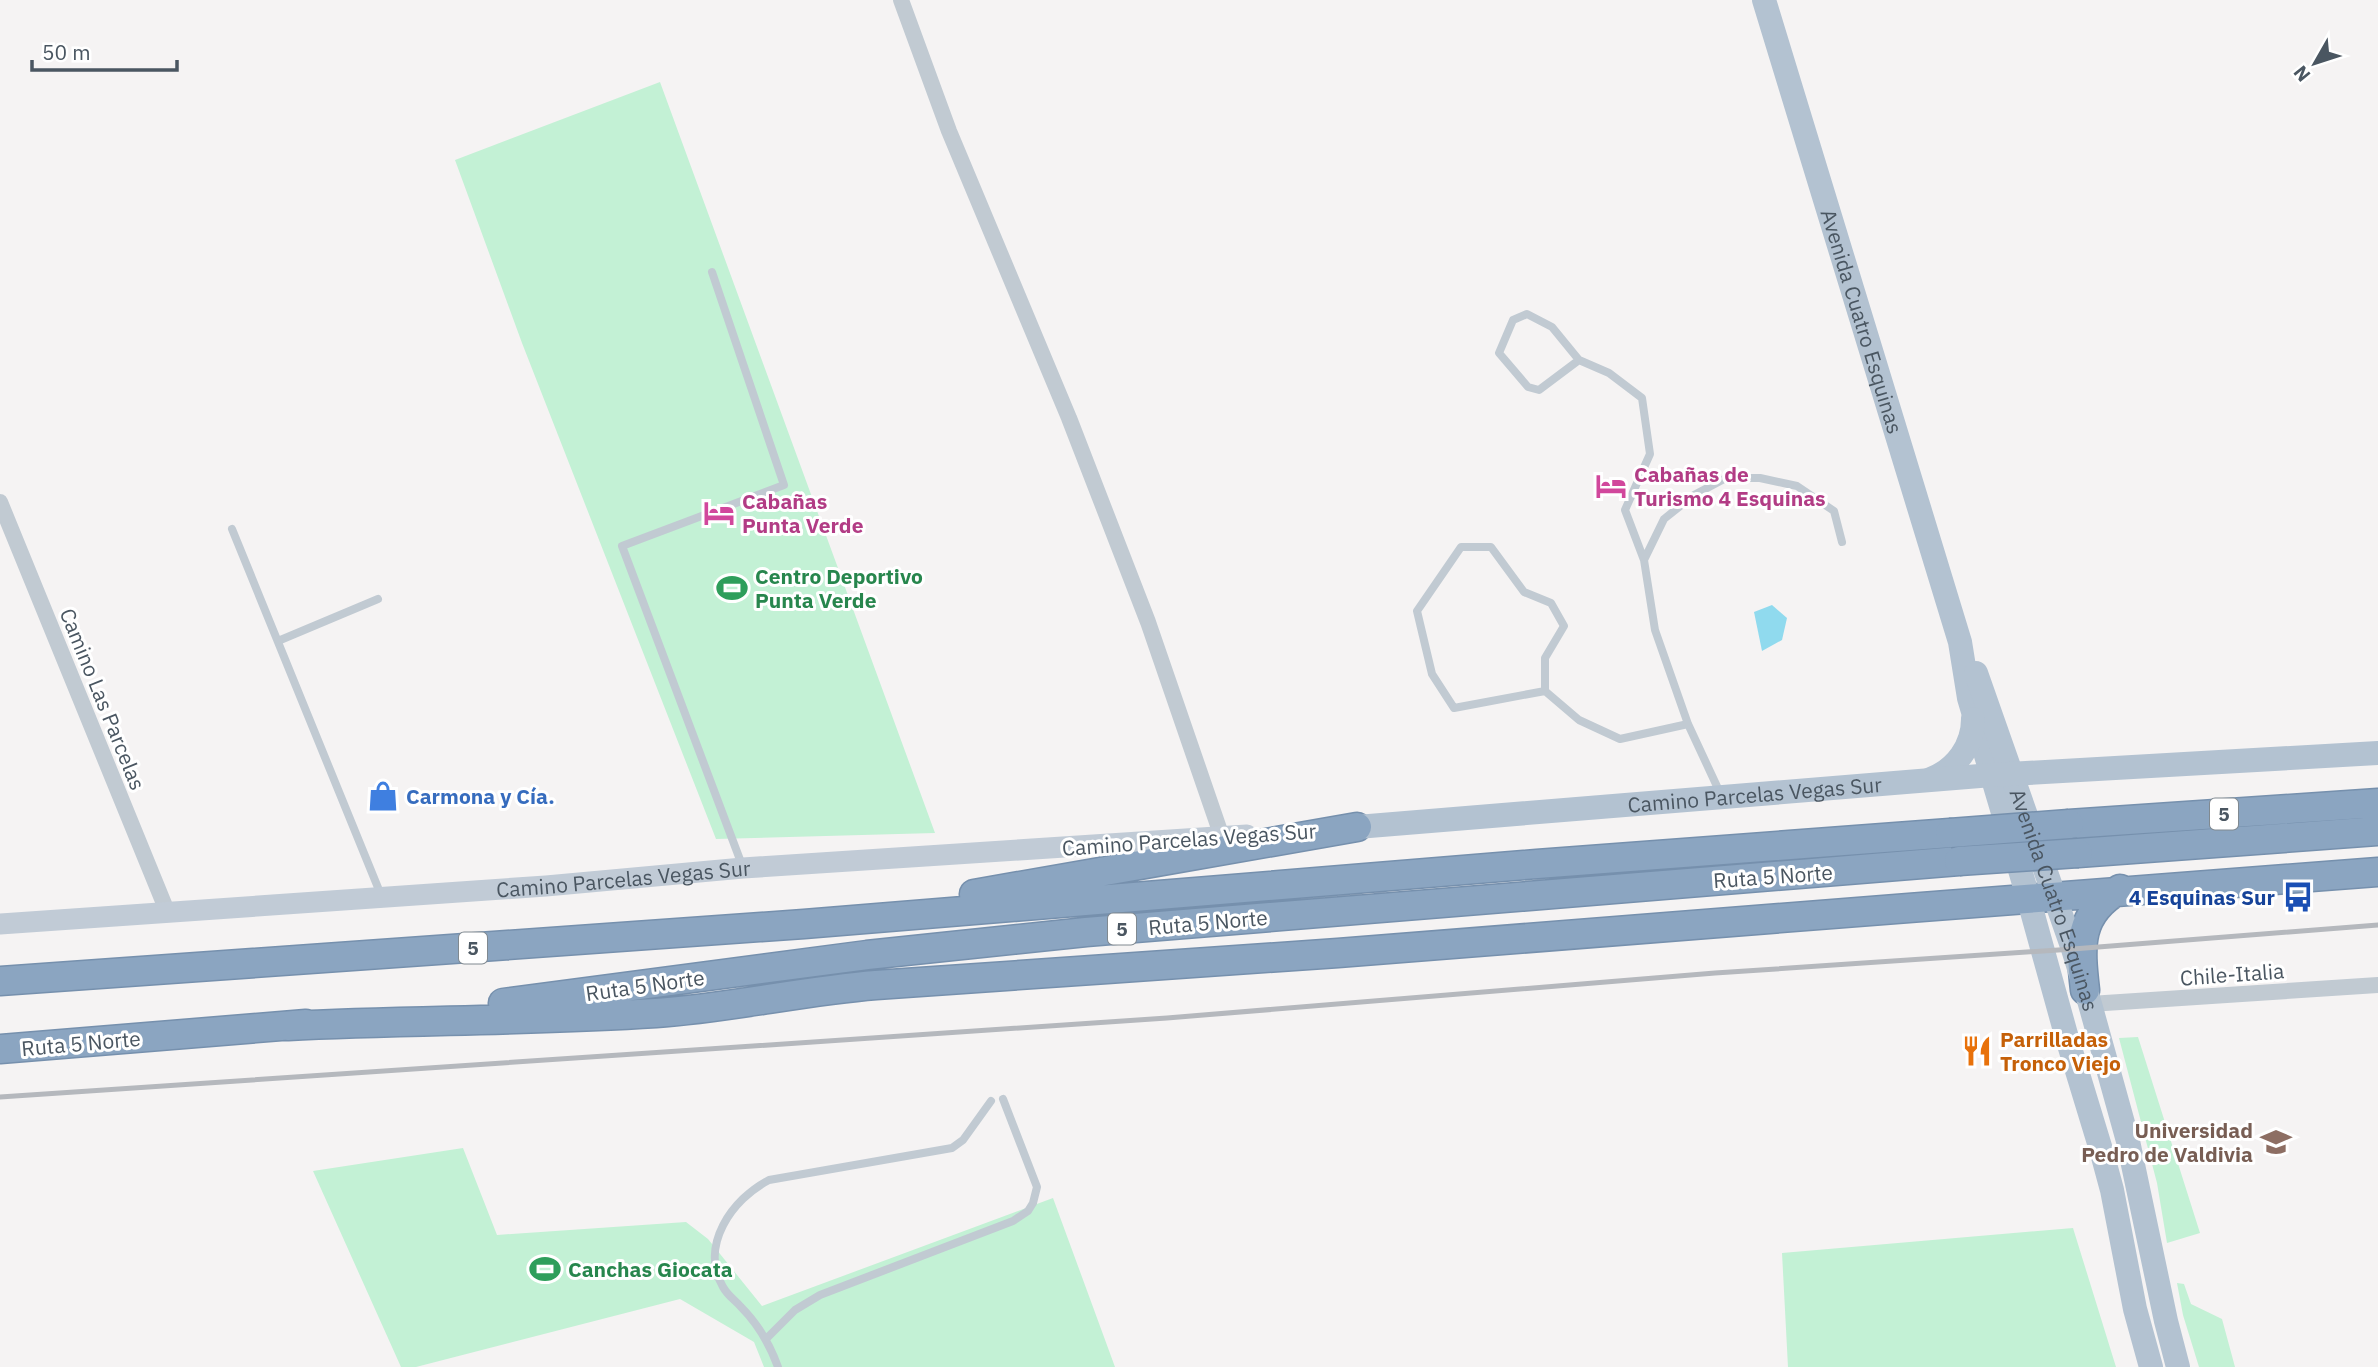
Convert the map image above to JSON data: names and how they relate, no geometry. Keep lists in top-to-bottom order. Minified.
{"streets":{"highway":["5","Ruta 5 Norte"],"main road":["Avenida Cuatro Esquinas","Camino Parcelas Vegas Sur"],"street":["Camino Las Parcelas","Chile-Italia"]},"crossings":[["Avenida Cuatro Esquinas","Camino Parcelas Vegas Sur"],["Avenida Cuatro Esquinas","Chile-Italia"],["Camino Las Parcelas","Camino Parcelas Vegas Sur"]],"places":{"hotel":["Cabañas de Turismo 4 Esquinas","Cabañas Punta Verde"],"sports":["Centro Deportivo Punta Verde","Canchas Giocata"],"shop":["Carmona y Cía."],"bus stop":["4 Esquinas Sur"],"restaurant":["Parrilladas Tronco Viejo"],"school or university":["Universidad Pedro de Valdivia"]},"scale_bar":"50 m","north":"bottom left"}
